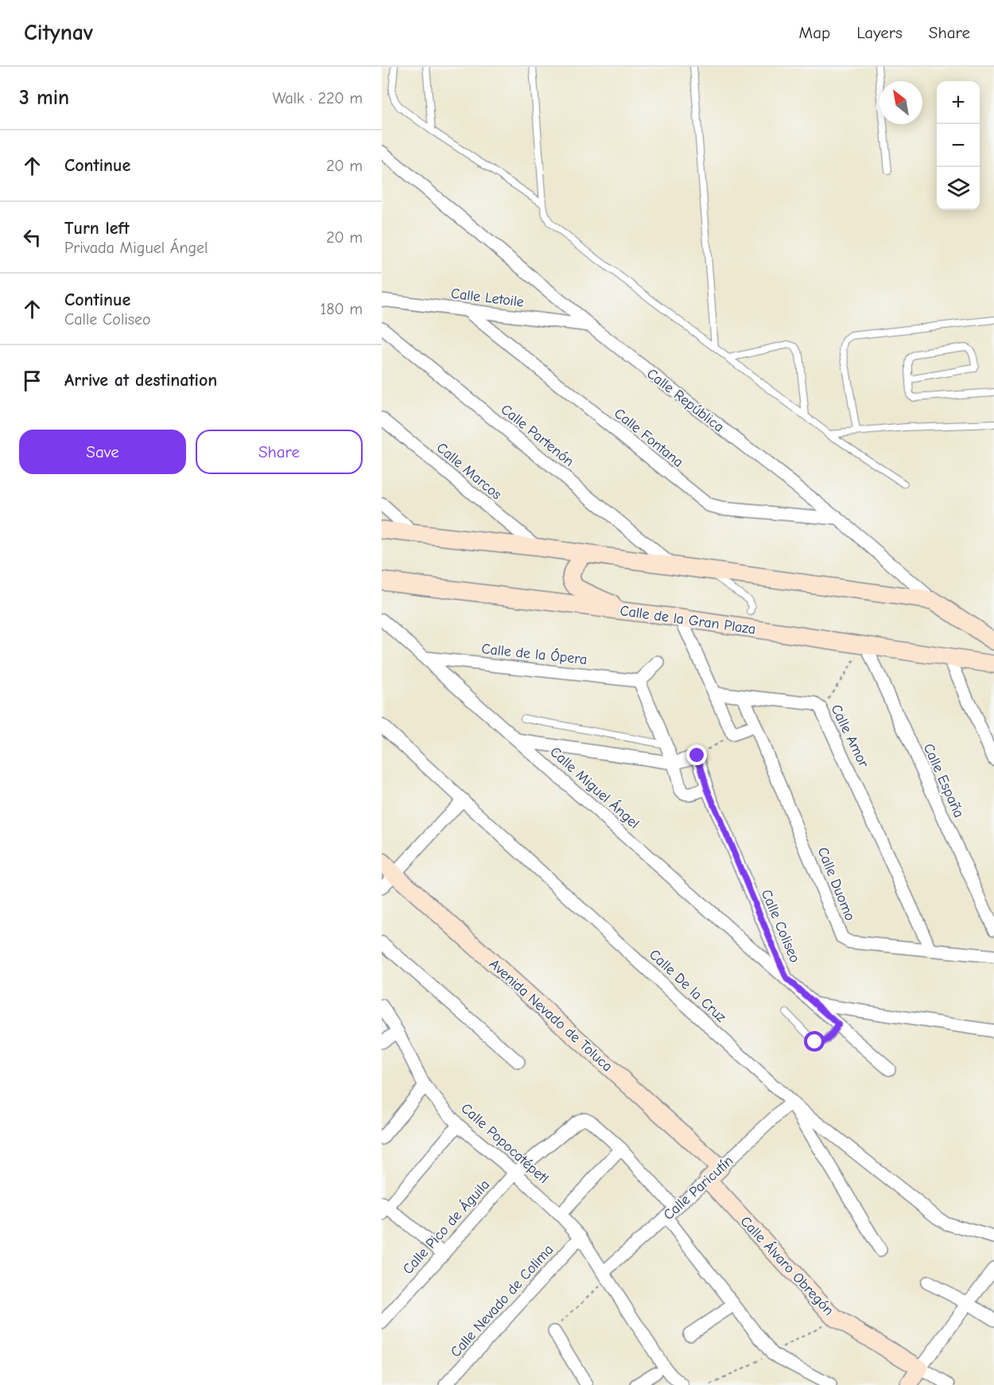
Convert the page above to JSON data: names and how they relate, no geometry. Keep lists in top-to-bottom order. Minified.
{"streets":{"street":["Calle Letoile","Calle República","Calle Partenón","Calle Fontana","Calle Marcos","Calle de la Gran Plaza","Calle de la Ópera","Calle Amor","Calle España","Calle Miguel Ángel","Calle Duomo","Calle Coliseo","Calle De la Cruz","Avenida Nevado de Toluca","Calle Popocatépetl","Calle Paricutín","Calle Pico de Águila","Calle Álvaro Obregón","Calle Nevado de Colima"]},"crossings":[["Calle Letoile","Calle República"],["Calle Letoile","Calle Fontana"],["Calle República","Calle Fontana"],["Calle de la Gran Plaza","Calle España"],["Calle de la Ópera","Calle Miguel Ángel"],["Calle Amor","Calle Duomo"],["Calle Miguel Ángel","Calle Coliseo"],["Calle De la Cruz","Calle Paricutín"],["Avenida Nevado de Toluca","Calle Paricutín"],["Calle Popocatépetl","Calle Paricutín"],["Calle Popocatépetl","Calle Pico de Águila"],["Calle Popocatépetl","Calle Nevado de Colima"],["Calle Paricutín","Calle Álvaro Obregón"]],"north":"top left","page":{"header":"Citynav","nav":["Map","Layers","Share"],"heading":["3 min","Walk · 220 m"],"map_buttons":["+","−"],"list":[["Continue","20 m"],["Turn left","Privada Miguel Ángel","20 m"],["Continue","Calle Coliseo","180 m"],"Arrive at destination"],"buttons":["Save","Share"]}}
